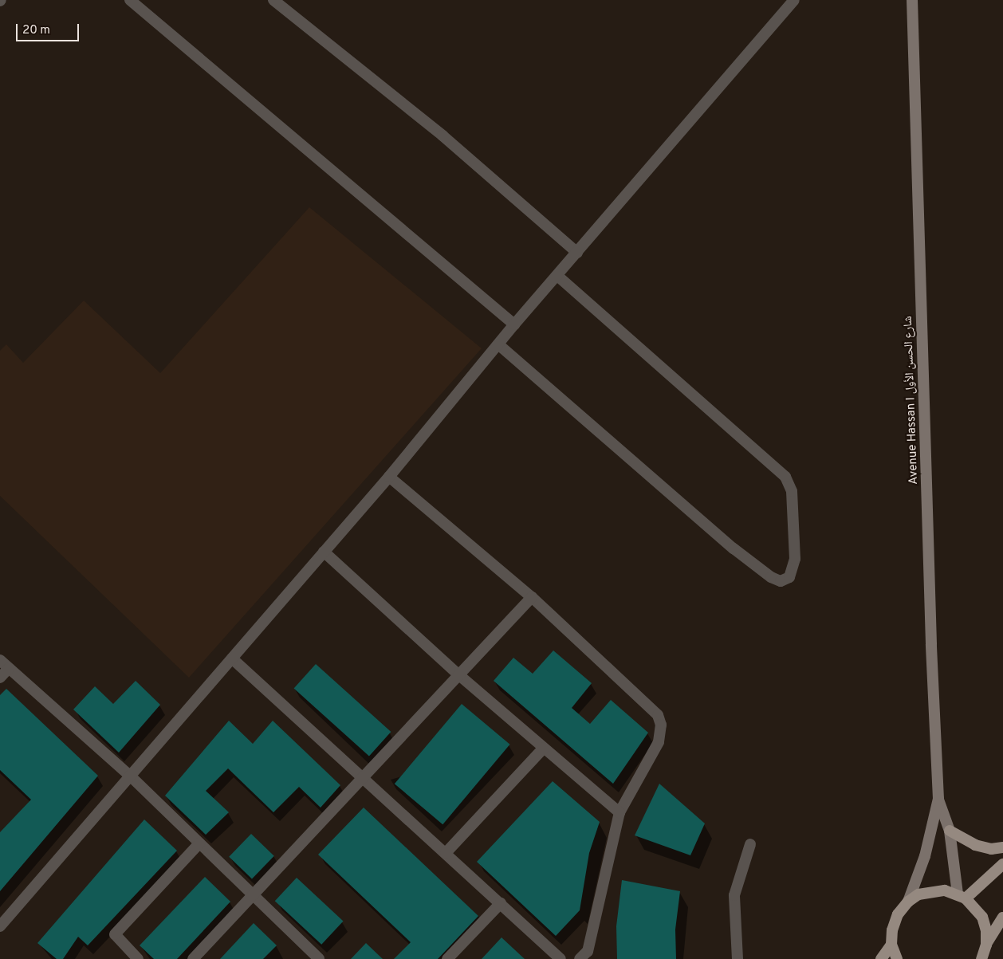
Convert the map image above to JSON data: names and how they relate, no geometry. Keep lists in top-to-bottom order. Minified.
{"streets":{"main road":["Avenue Hassan I شارع الحسن الأول"]},"scale_bar":"20 m"}
